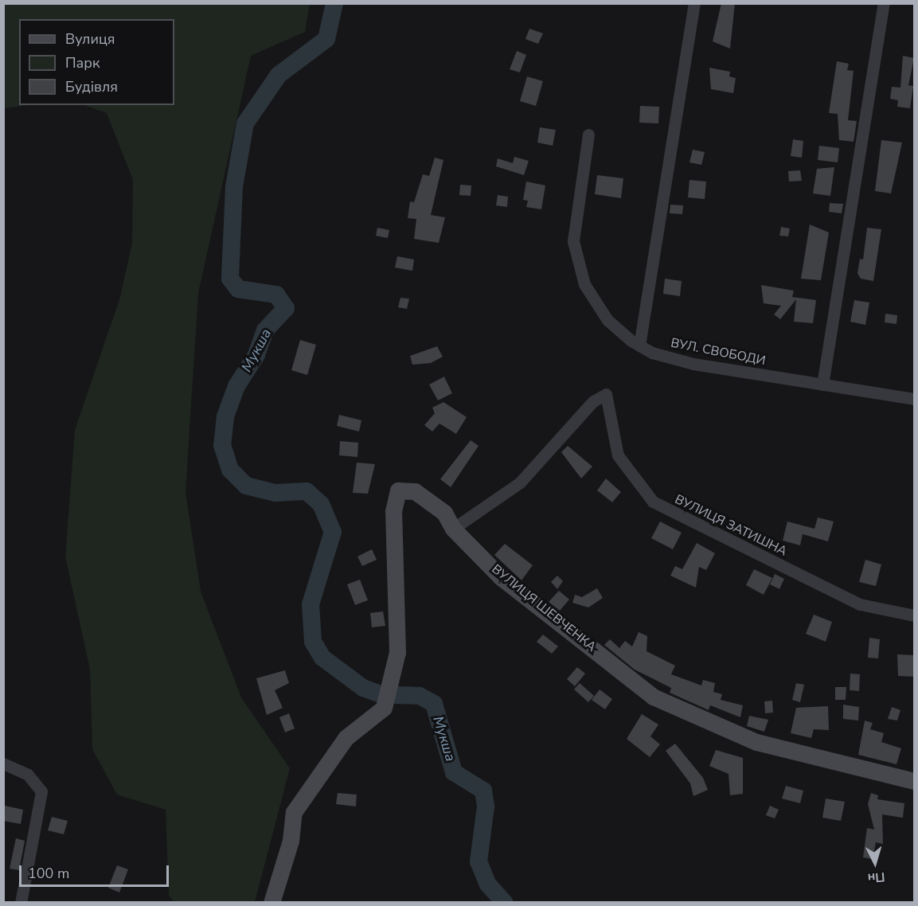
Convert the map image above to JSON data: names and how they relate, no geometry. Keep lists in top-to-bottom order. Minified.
{"streets":{"street":["ВУЛ. СВОБОДИ","ВУЛИЦЯ ЗАТИШНА","ВУЛИЦЯ ШЕВЧЕНКА"]},"crossings":[["ВУЛИЦЯ ЗАТИШНА","ВУЛИЦЯ ШЕВЧЕНКА"]],"water":["Мукша"],"legend":["Вулиця","Парк","Будівля"],"scale_bar":"100 m","north":"bottom"}
